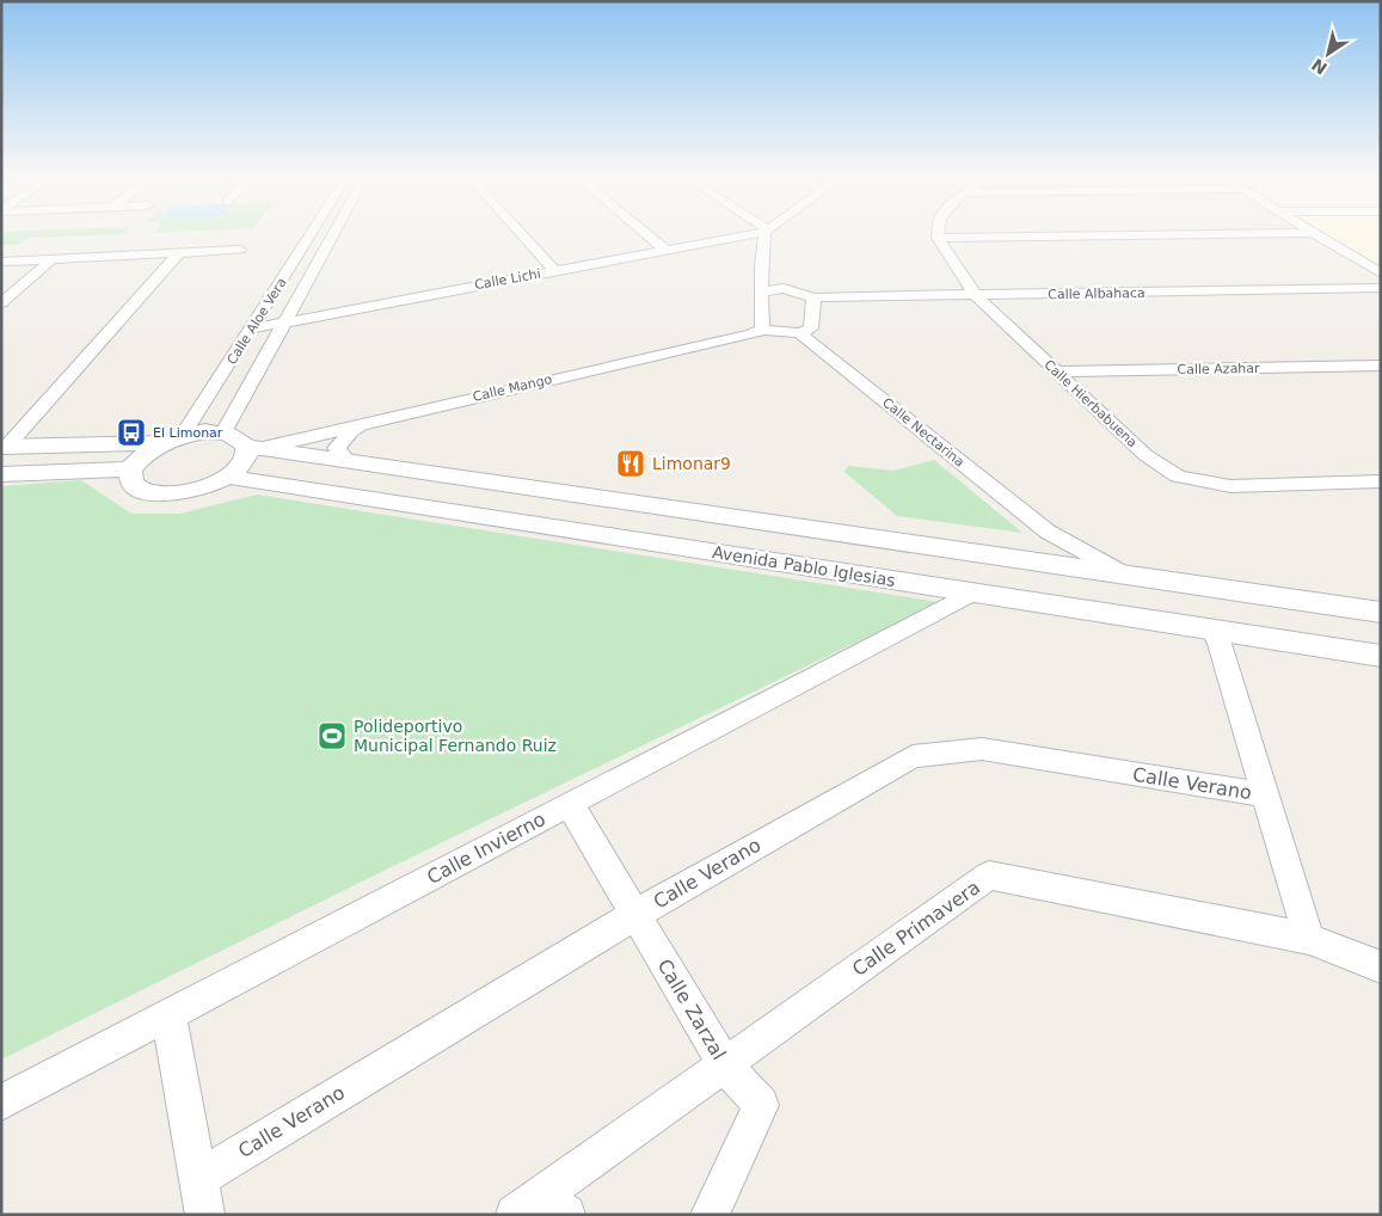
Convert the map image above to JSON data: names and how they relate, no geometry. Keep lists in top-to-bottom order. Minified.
{"streets":{"street":["Calle Lichi","Calle Albahaca","Calle Aloe Vera","Calle Azahar","Calle Mango","Calle Hierbabuena","Calle Nectarina","Avenida Pablo Iglesias","Calle Verano","Calle Invierno","Calle Primavera","Calle Zarzal"]},"crossings":[["Calle Lichi","Calle Aloe Vera"],["Calle Albahaca","Calle Hierbabuena"],["Calle Azahar","Calle Hierbabuena"],["Avenida Pablo Iglesias","Calle Invierno"],["Calle Verano","Calle Zarzal"],["Calle Invierno","Calle Zarzal"],["Calle Primavera","Calle Zarzal"]],"places":{"bus stop":["El Limonar"],"restaurant":["Limonar9"],"sports":["Polideportivo Municipal Fernando Ruiz"]},"north":"bottom left"}
